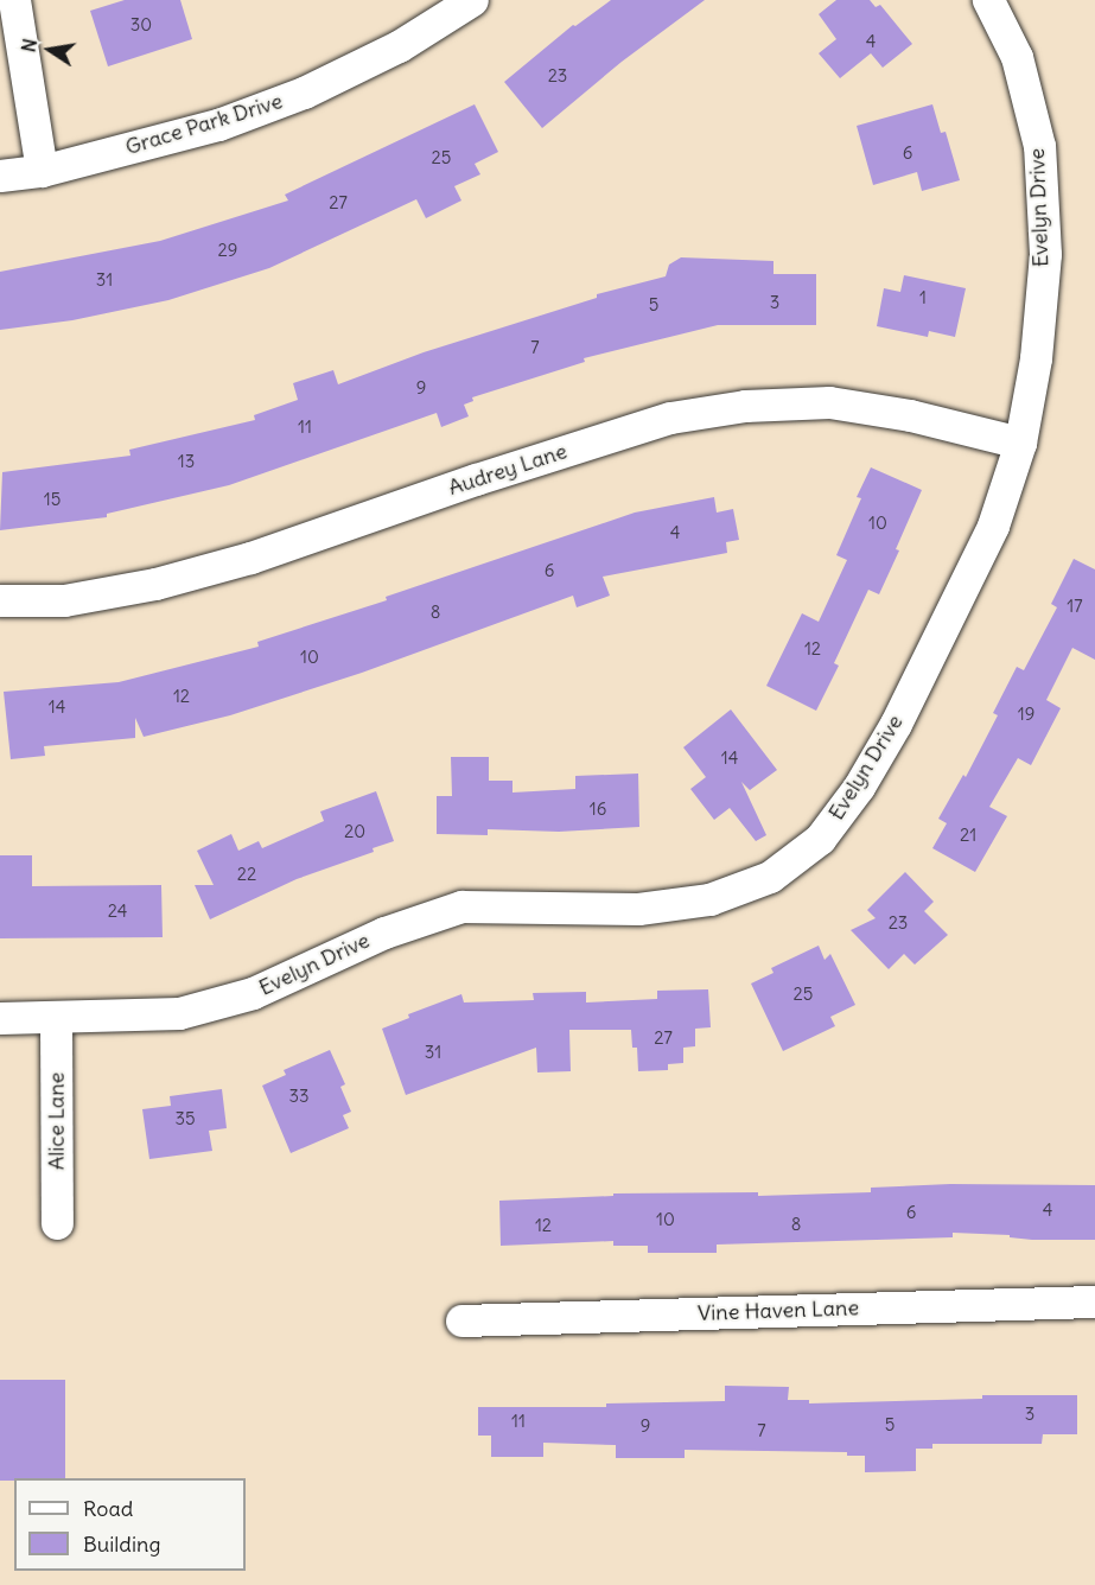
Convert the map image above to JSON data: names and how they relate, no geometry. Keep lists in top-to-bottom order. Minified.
{"streets":{"street":["Grace Park Drive","Evelyn Drive","Audrey Lane","Alice Lane","Vine Haven Lane"]},"crossings":[["Evelyn Drive","Audrey Lane"],["Evelyn Drive","Alice Lane"]],"house_numbers":["30","4","23","6","25","27","29","31","1","3","5","7","9","11","13","15","10","4","6","17","8","12","10","12","14","19","14","16","20","21","22","24","23","25","27","31","33","35","4","6","10","8","12","3","11","5","9","7"],"legend":["Road","Building"],"north":"left"}
